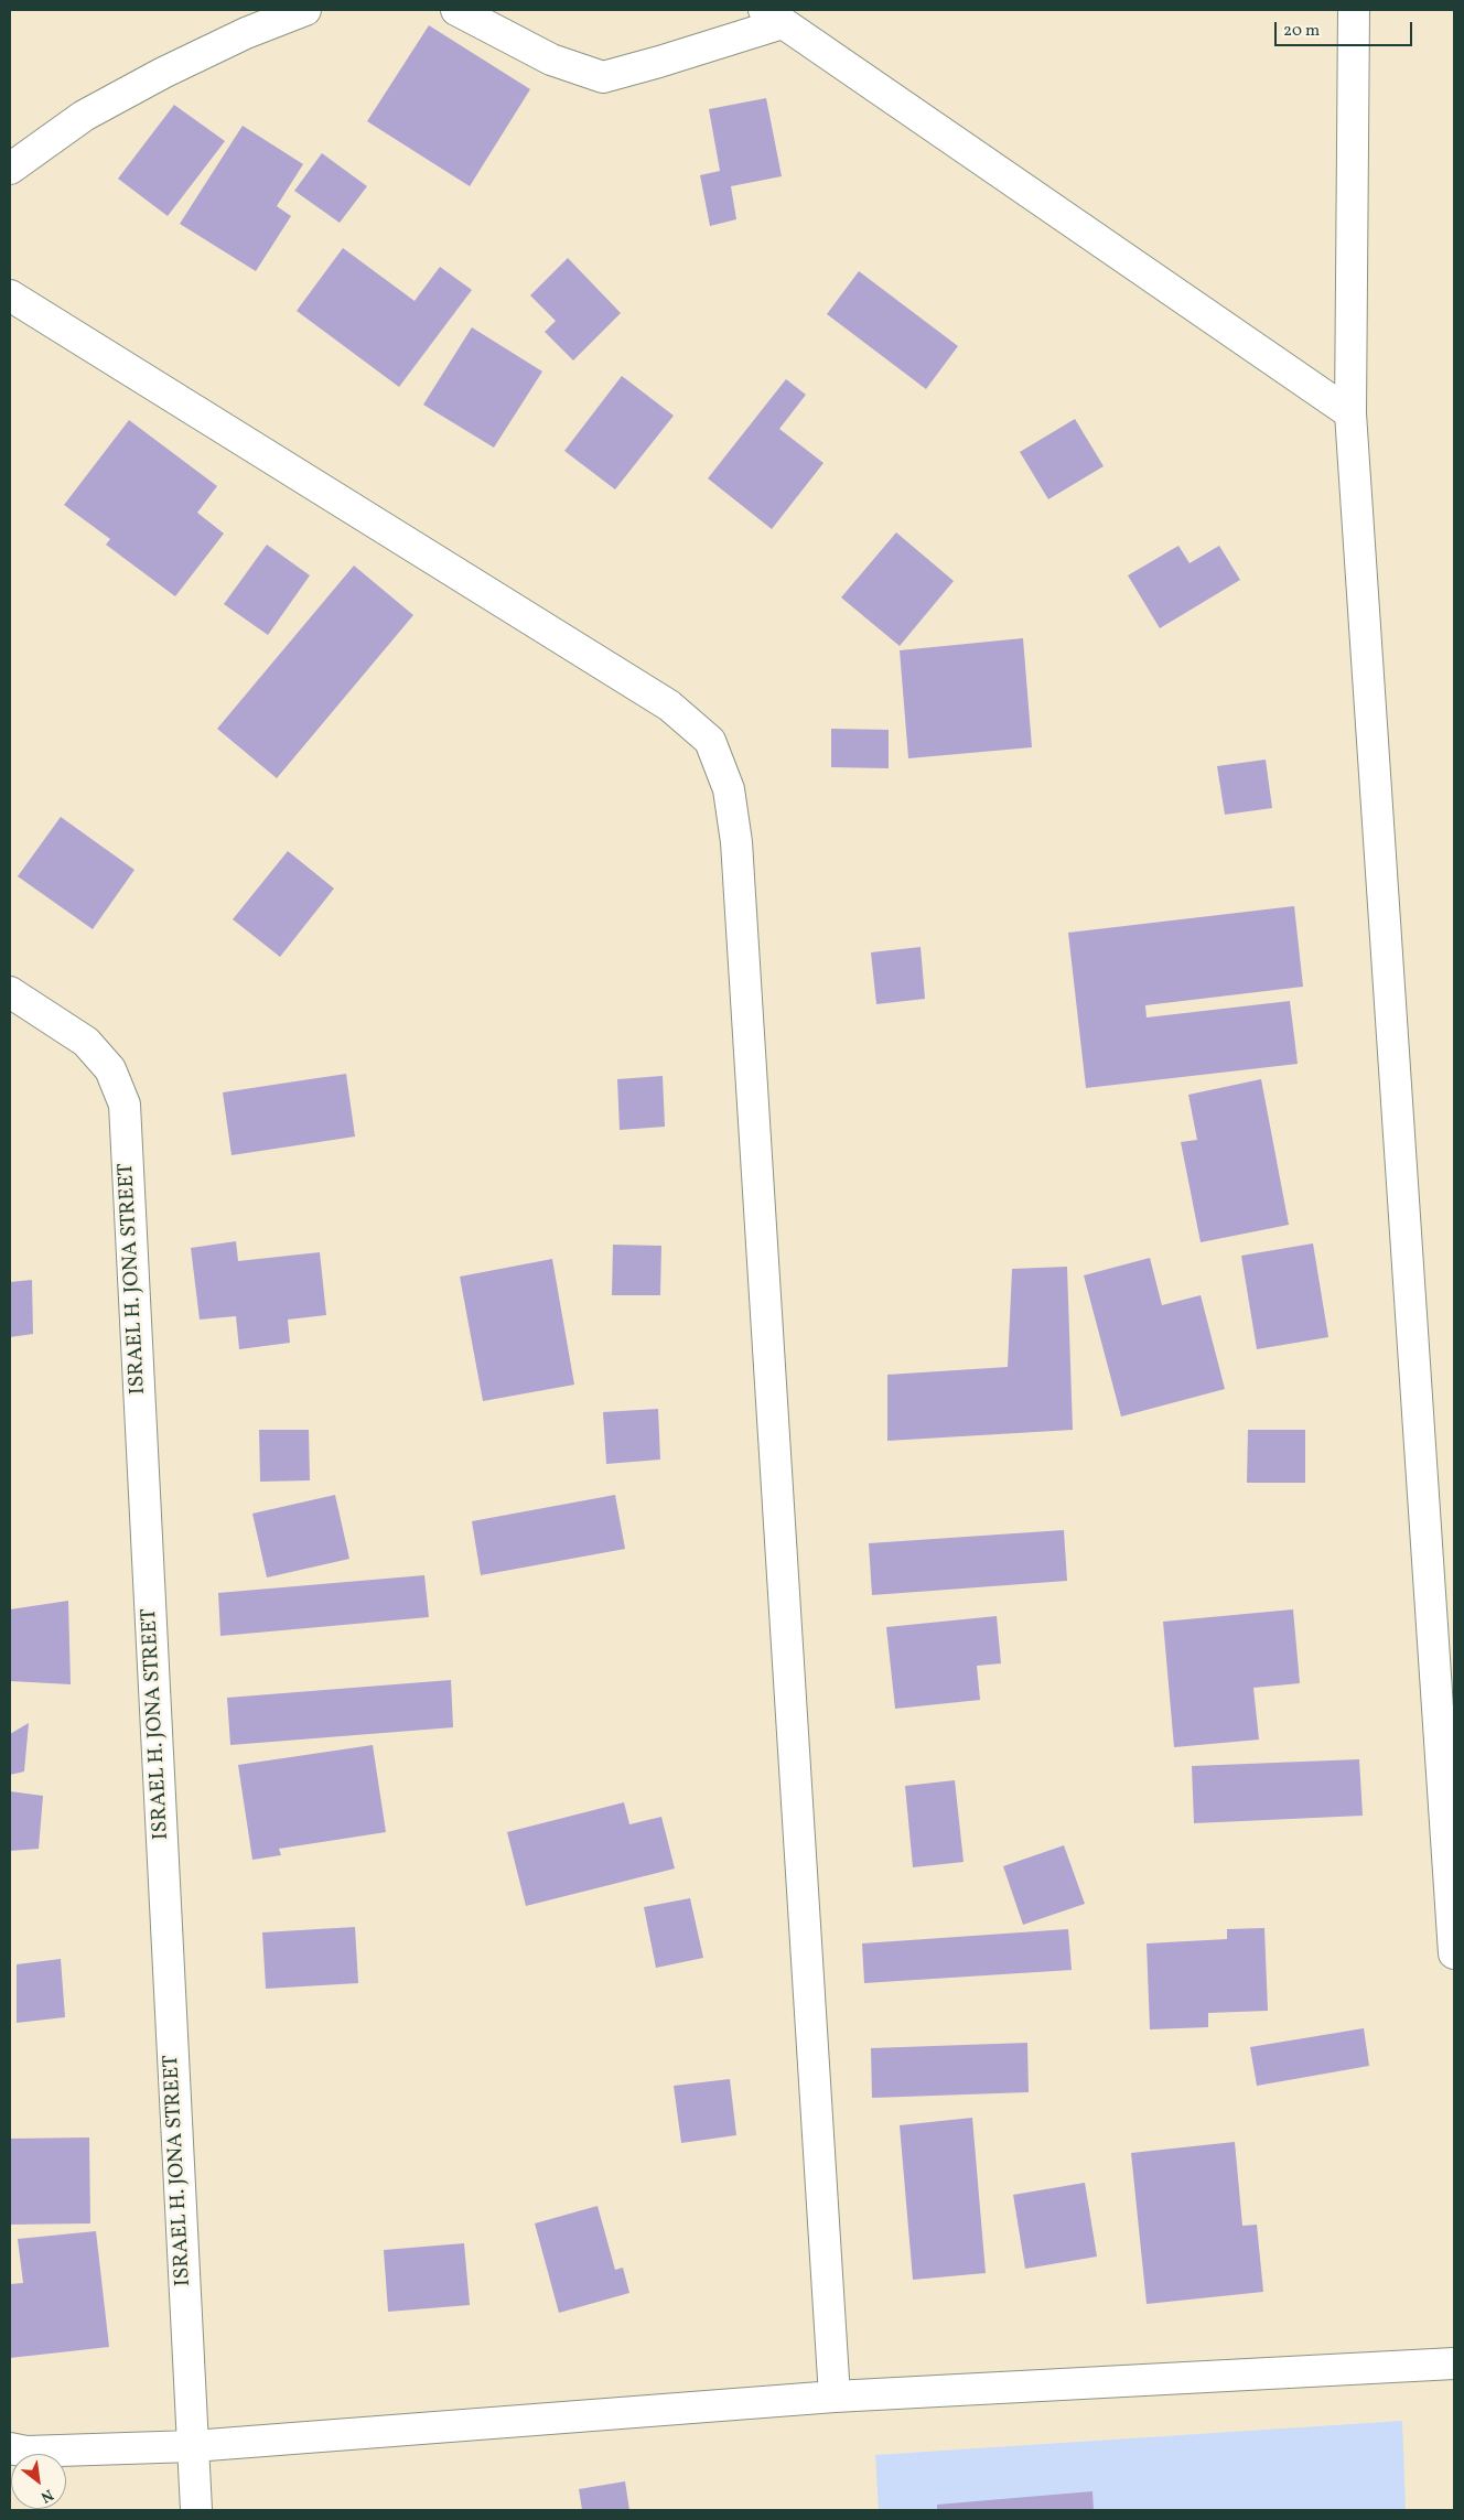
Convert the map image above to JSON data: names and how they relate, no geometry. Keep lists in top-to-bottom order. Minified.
{"streets":{"street":["ISRAEL H. JONA STREET"]},"scale_bar":"20 m","north":"bottom right"}
